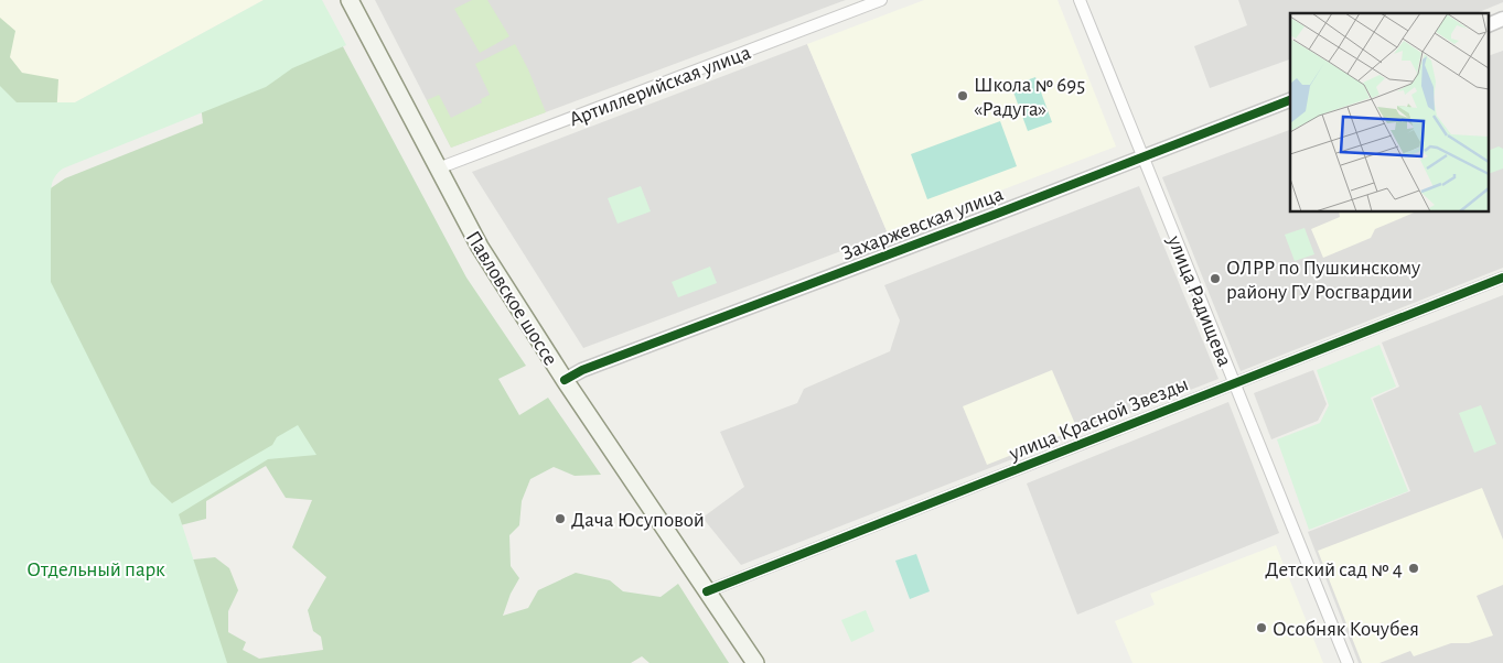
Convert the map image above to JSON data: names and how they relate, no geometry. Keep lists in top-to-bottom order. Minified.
{"streets":{"main road":["Павловское шоссе"],"street":["Артиллерийская улица","Захаржевская улица","улица Радищева","улица Красной Звезды"]},"crossings":[["Артиллерийская улица","Павловское шоссе"],["Захаржевская улица","Павловское шоссе"],["Захаржевская улица","улица Радищева"],["Павловское шоссе","улица Красной Звезды"],["улица Радищева","улица Красной Звезды"]],"parks":["Отдельный парк"],"places":["Школа № 695 «Радуга»","ОЛРР по Пушкинскому району ГУ Росгвардии","Дача Юсуповой","Детский сад № 4","Особняк Кочубея"]}
